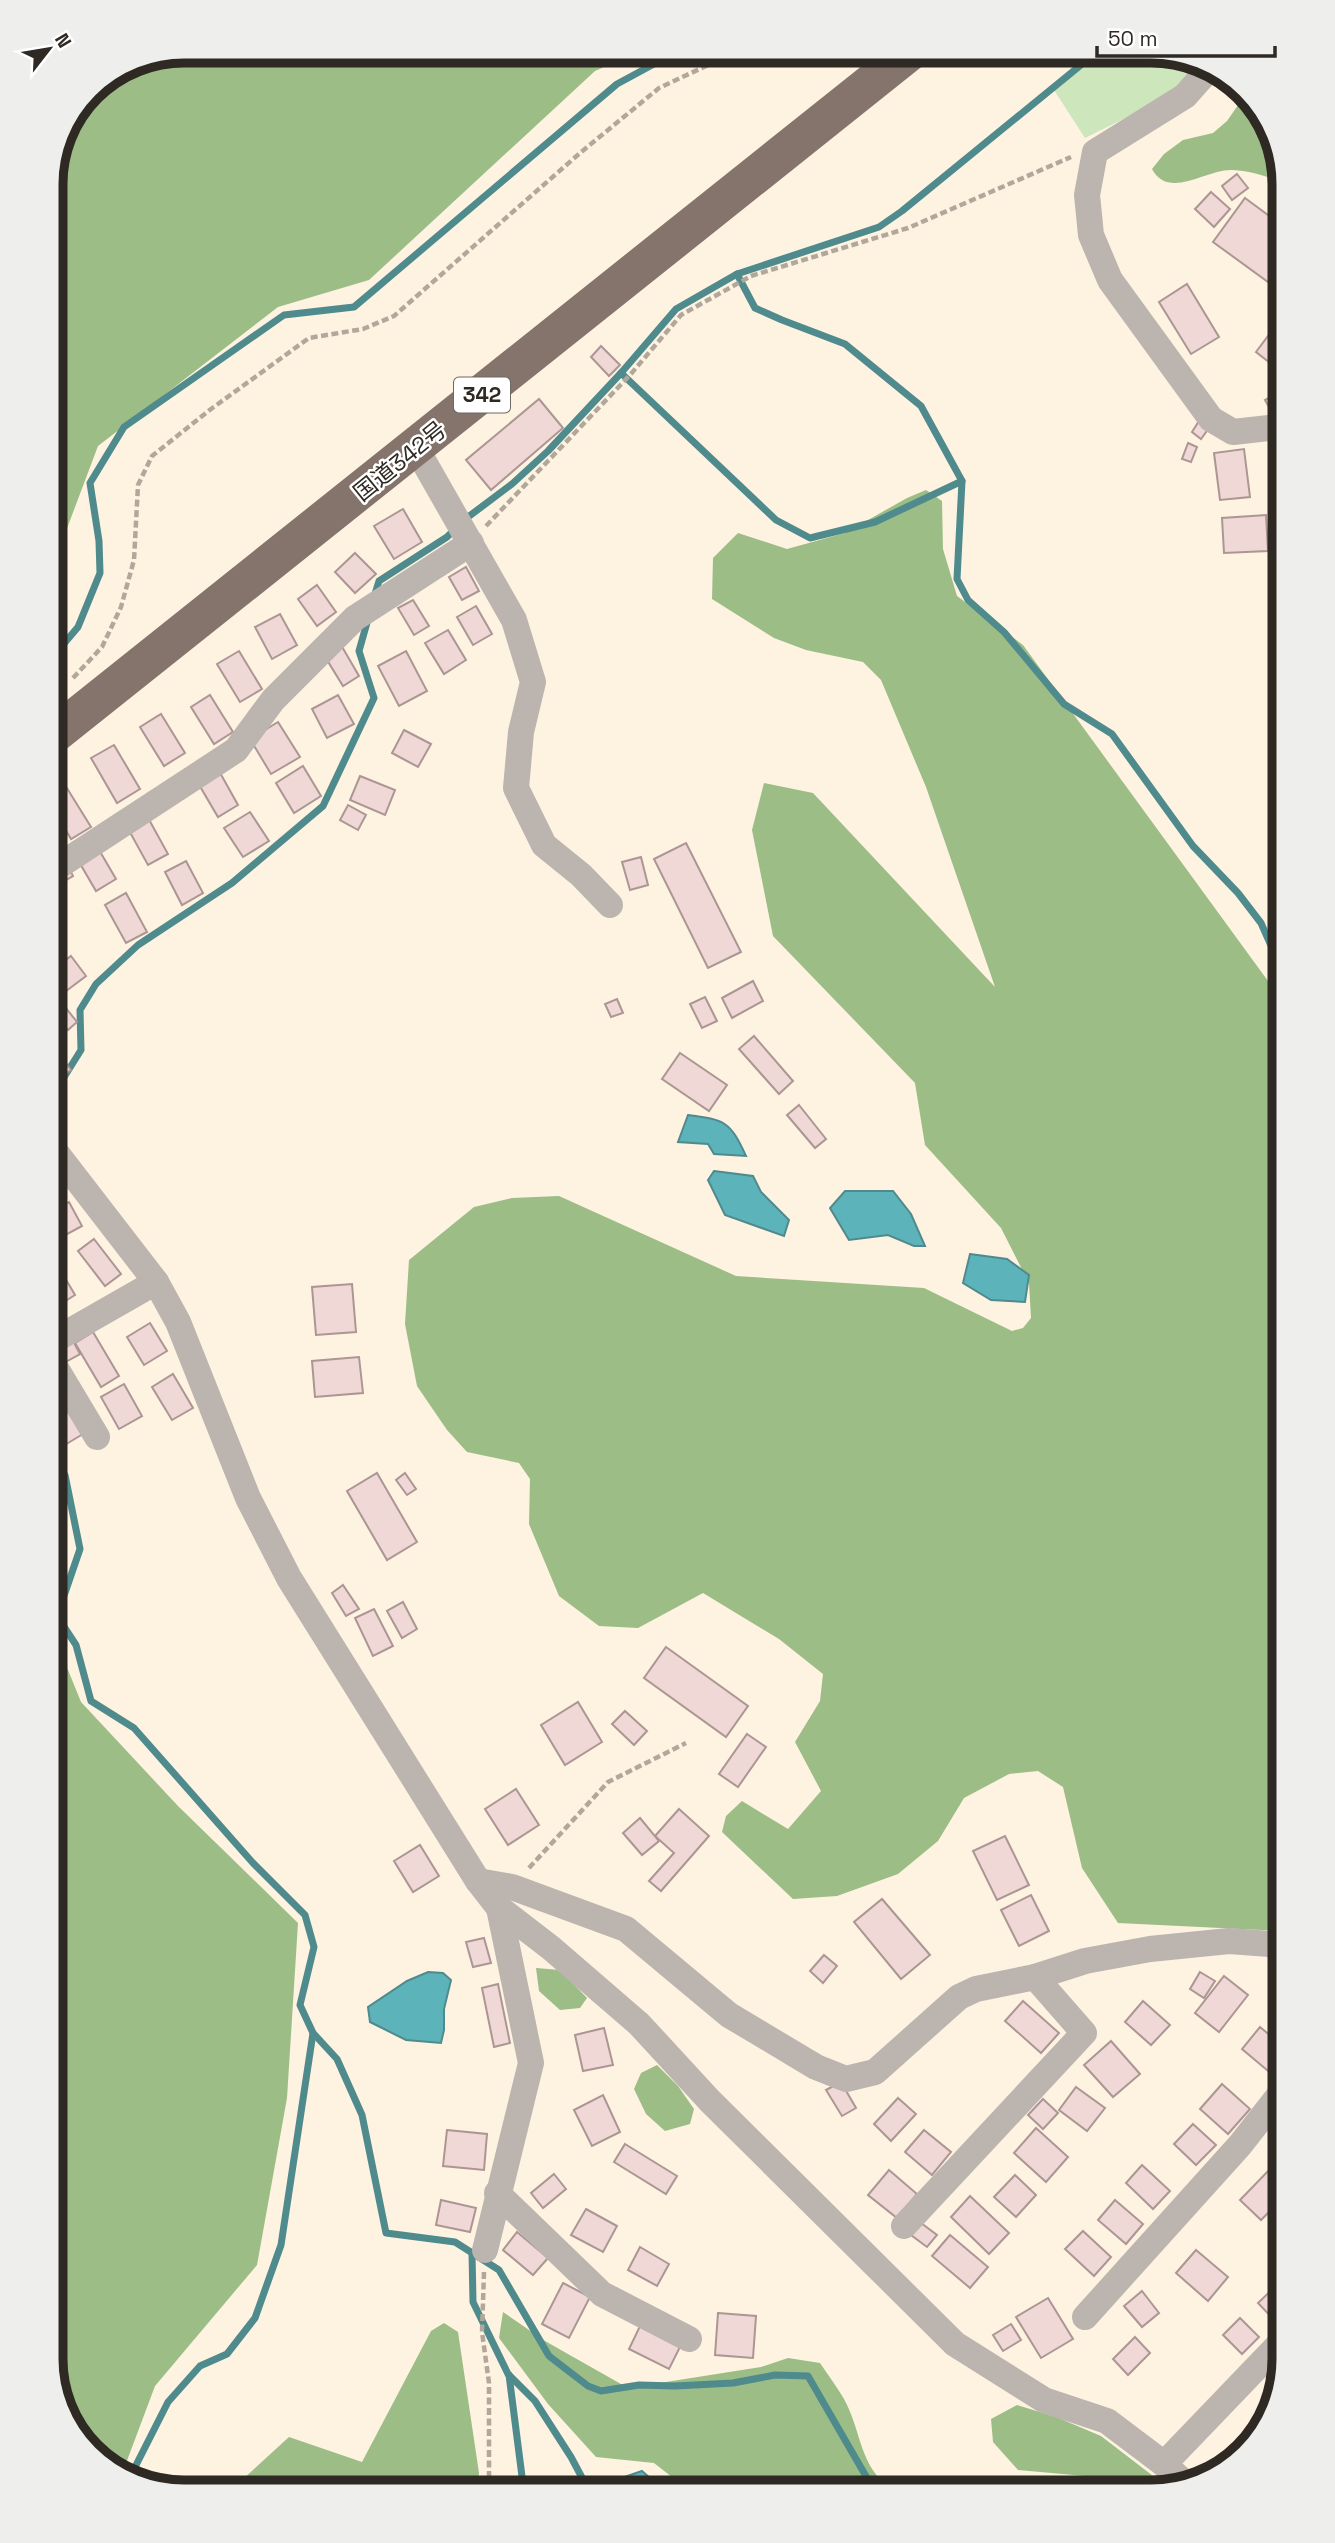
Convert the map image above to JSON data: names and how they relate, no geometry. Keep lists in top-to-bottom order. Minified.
{"streets":{"highway":["342","国道342号"]},"scale_bar":"50 m","north":"top right"}
